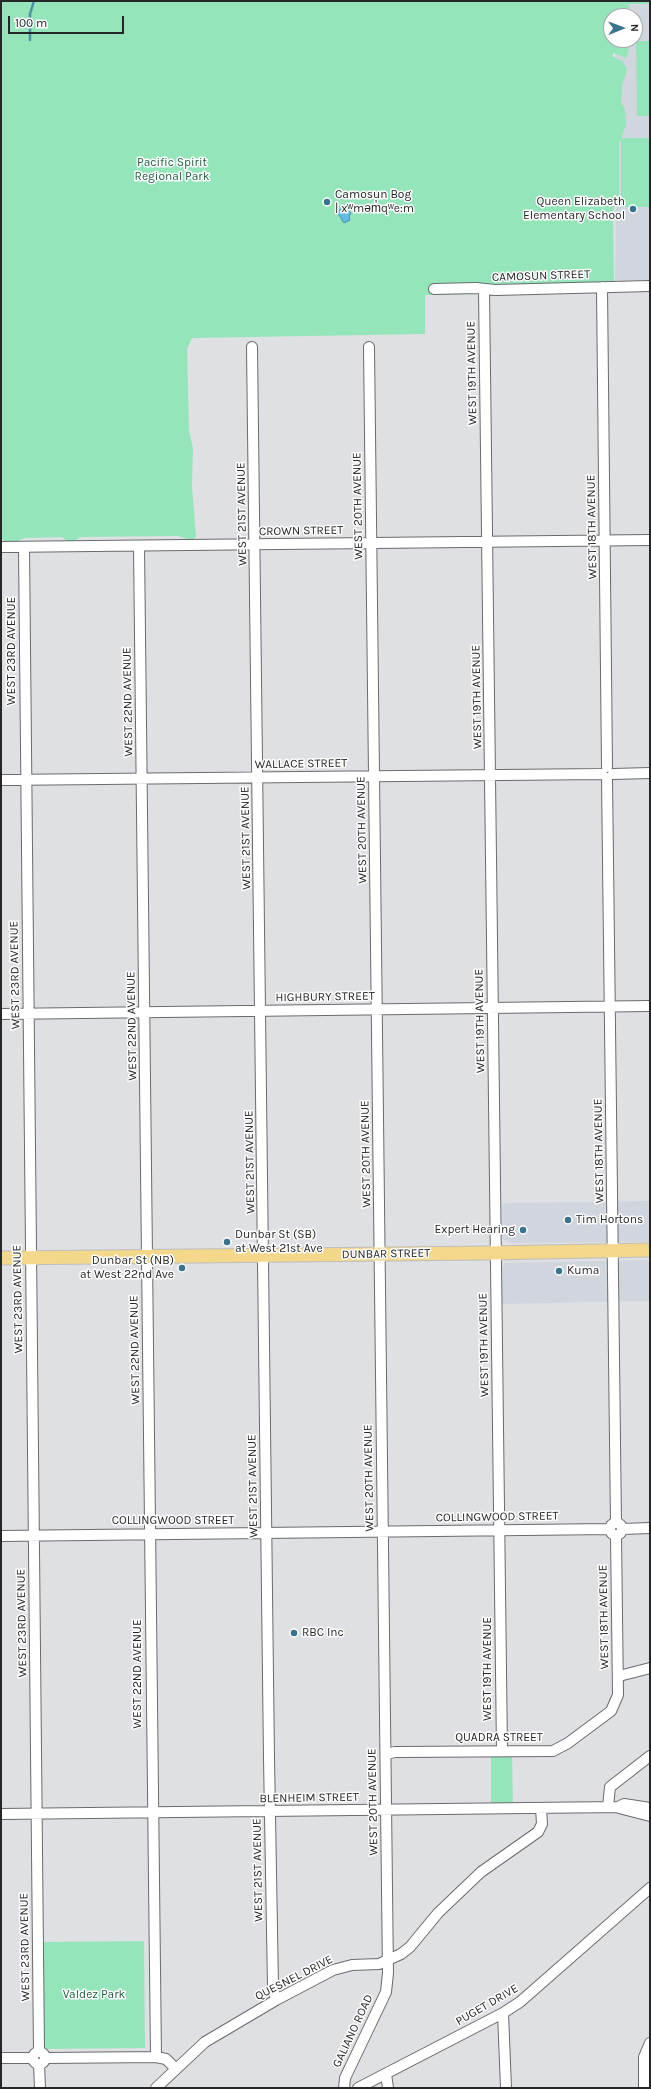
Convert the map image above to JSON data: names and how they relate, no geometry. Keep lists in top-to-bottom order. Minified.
{"streets":{"main road":["DUNBAR STREET"],"street":["CAMOSUN STREET","WEST 19TH AVENUE","WEST 20TH AVENUE","WEST 21ST AVENUE","WEST 18TH AVENUE","CROWN STREET","WEST 23RD AVENUE","WEST 22ND AVENUE","WALLACE STREET","HIGHBURY STREET","COLLINGWOOD STREET","QUADRA STREET","BLENHEIM STREET","QUESNEL DRIVE","PUGET DRIVE","GALIANO ROAD"]},"crossings":[["CAMOSUN STREET","WEST 19TH AVENUE"],["CAMOSUN STREET","WEST 18TH AVENUE"],["WEST 19TH AVENUE","CROWN STREET"],["WEST 19TH AVENUE","WALLACE STREET"],["WEST 19TH AVENUE","HIGHBURY STREET"],["WEST 19TH AVENUE","DUNBAR STREET"],["WEST 19TH AVENUE","COLLINGWOOD STREET"],["WEST 19TH AVENUE","QUADRA STREET"],["WEST 20TH AVENUE","CROWN STREET"],["WEST 20TH AVENUE","WALLACE STREET"],["WEST 20TH AVENUE","HIGHBURY STREET"],["WEST 20TH AVENUE","DUNBAR STREET"],["WEST 20TH AVENUE","COLLINGWOOD STREET"],["WEST 20TH AVENUE","QUADRA STREET"],["WEST 20TH AVENUE","BLENHEIM STREET"],["WEST 20TH AVENUE","QUESNEL DRIVE"],["WEST 20TH AVENUE","GALIANO ROAD"],["WEST 21ST AVENUE","CROWN STREET"],["WEST 21ST AVENUE","WALLACE STREET"],["WEST 21ST AVENUE","HIGHBURY STREET"],["WEST 21ST AVENUE","DUNBAR STREET"],["WEST 21ST AVENUE","COLLINGWOOD STREET"],["WEST 21ST AVENUE","BLENHEIM STREET"],["WEST 21ST AVENUE","QUESNEL DRIVE"],["WEST 18TH AVENUE","CROWN STREET"],["WEST 18TH AVENUE","WALLACE STREET"],["WEST 18TH AVENUE","HIGHBURY STREET"],["WEST 18TH AVENUE","DUNBAR STREET"],["WEST 18TH AVENUE","COLLINGWOOD STREET"],["WEST 18TH AVENUE","QUADRA STREET"],["CROWN STREET","WEST 23RD AVENUE"],["CROWN STREET","WEST 22ND AVENUE"],["WEST 23RD AVENUE","WALLACE STREET"],["WEST 23RD AVENUE","HIGHBURY STREET"],["WEST 23RD AVENUE","DUNBAR STREET"],["WEST 23RD AVENUE","COLLINGWOOD STREET"],["WEST 23RD AVENUE","BLENHEIM STREET"],["WEST 22ND AVENUE","WALLACE STREET"],["WEST 22ND AVENUE","HIGHBURY STREET"],["WEST 22ND AVENUE","DUNBAR STREET"],["WEST 22ND AVENUE","COLLINGWOOD STREET"],["WEST 22ND AVENUE","BLENHEIM STREET"],["BLENHEIM STREET","QUESNEL DRIVE"],["QUESNEL DRIVE","GALIANO ROAD"]],"parks":["Pacific Spirit Regional Park","Valdez Park"],"places":["Camosun Bog | xʷməm̓qʷe:m","Queen Elizabeth Elementary School","Tim Hortons","Expert Hearing","Dunbar St (SB) at West 21st Ave","Dunbar St (NB) at West 22nd Ave","Kuma","RBC Inc"],"scale_bar":"100 m","north":"right"}
